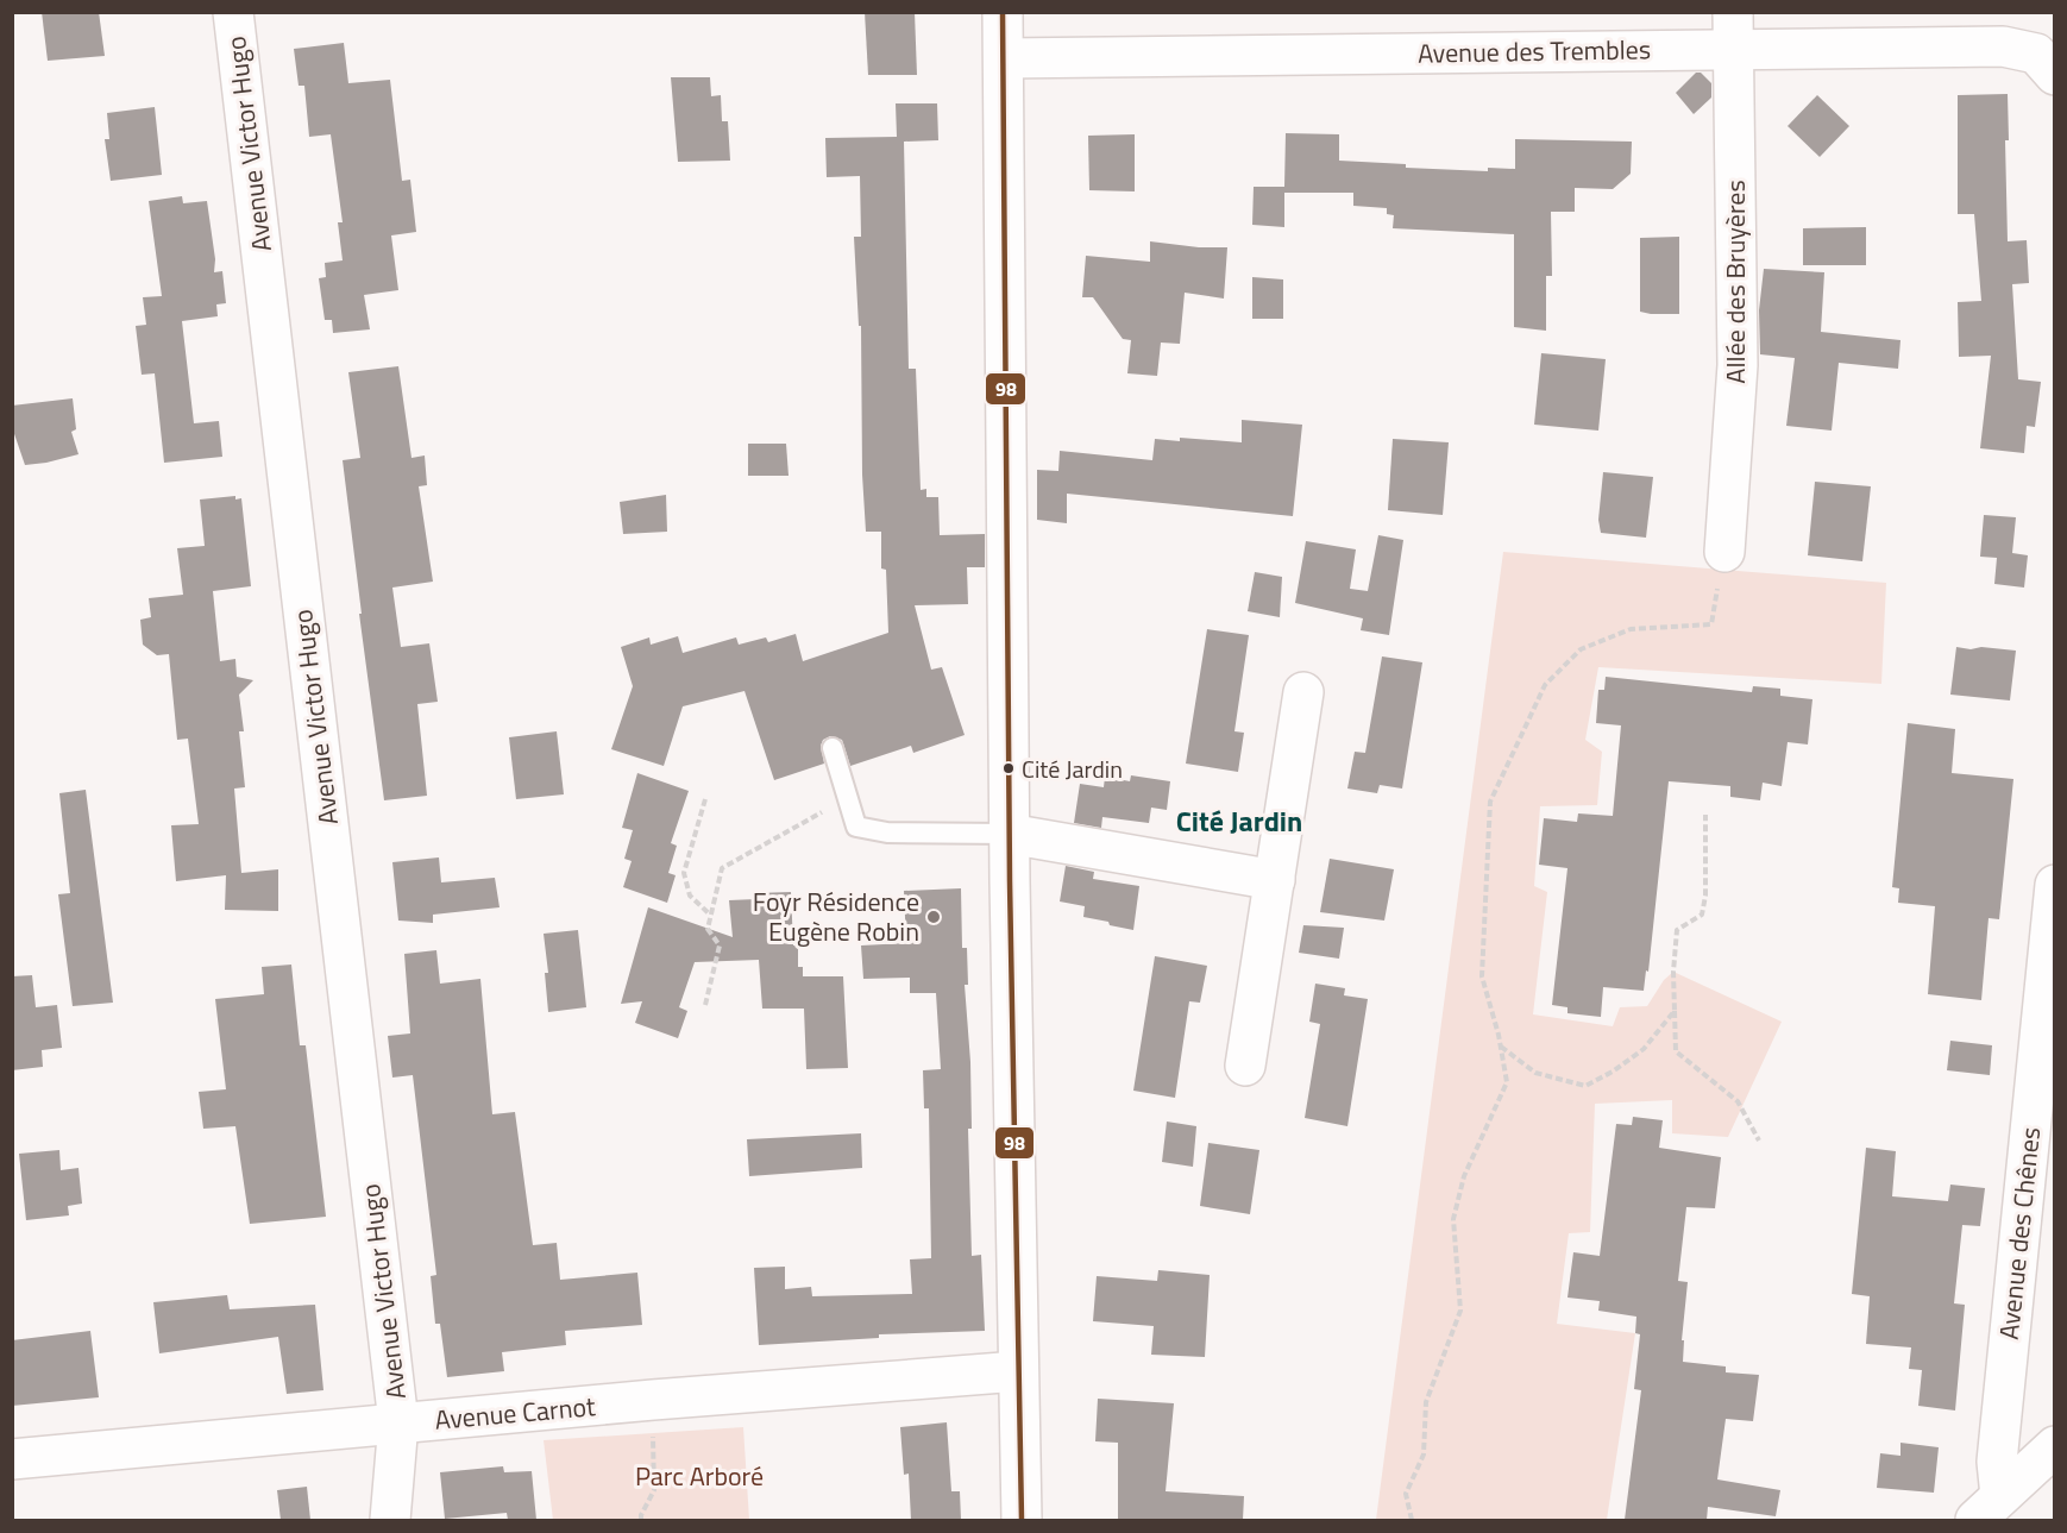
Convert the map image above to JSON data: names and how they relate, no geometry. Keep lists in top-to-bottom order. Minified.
{"streets":{"street":["Avenue des Trembles","Avenue Victor Hugo","Allée des Bruyères","Avenue des Chênes","Avenue Carnot"]},"crossings":[["Avenue des Trembles","Allée des Bruyères"],["Avenue Victor Hugo","Avenue Carnot"]],"districts":["Cité Jardin"],"parks":["Parc Arboré"],"places":["Cité Jardin","Foyr Résidence Eugène Robin"],"lines":["transit line 98"]}
